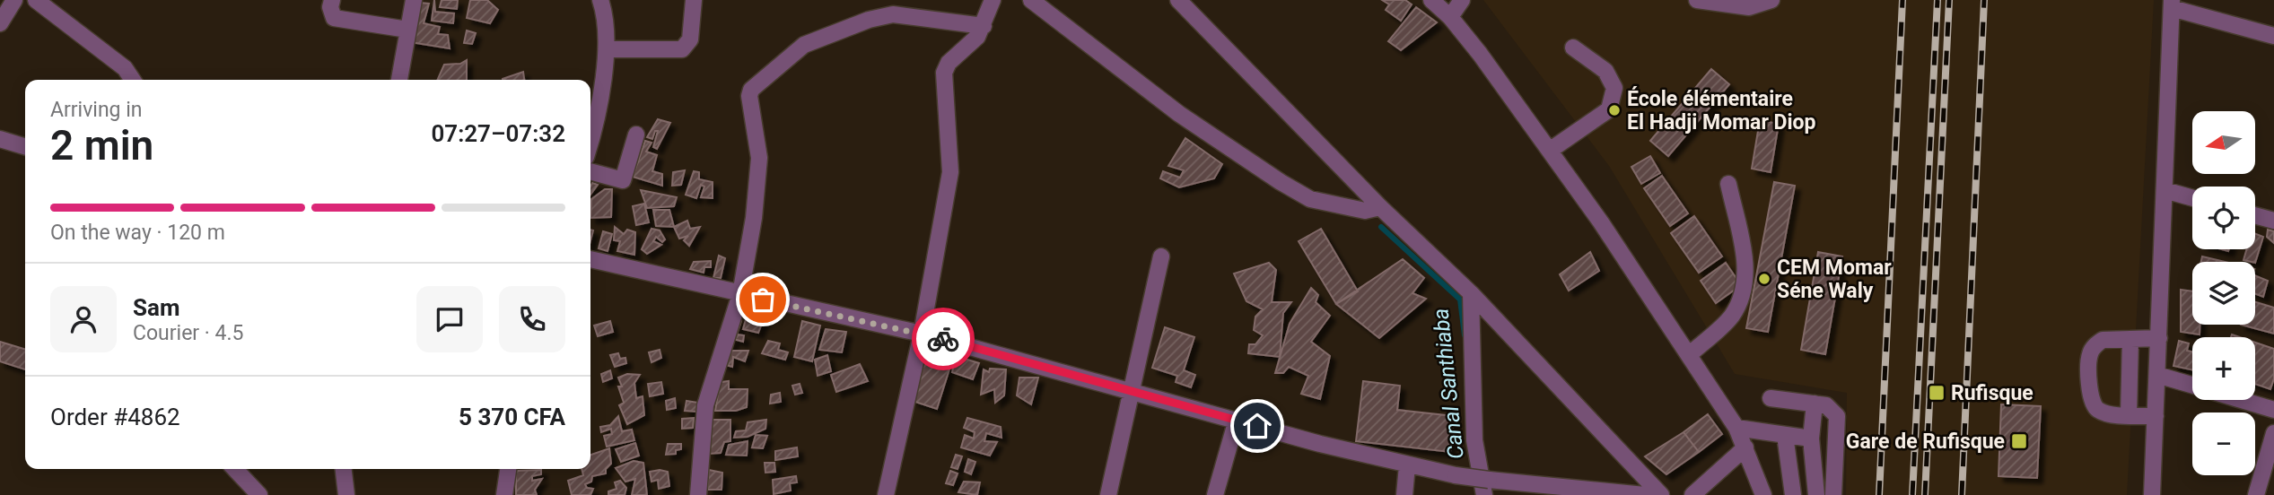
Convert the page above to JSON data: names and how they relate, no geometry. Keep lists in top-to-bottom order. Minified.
{"water":["Canal Santhiaba"],"places":{"other":["École élémentaire El Hadji Momar Diop","CEM Momar Séne Waly"],"transit":["Rufisque","Gare de Rufisque"]},"north":"left","page":{"heading":["2 min","Arriving in","07:27–07:32"],"panel":["Sam","Courier · 4.5","Order #4862","5 370 CFA"],"map_buttons":["+","−"],"bar":"On the way · 120 m"}}
